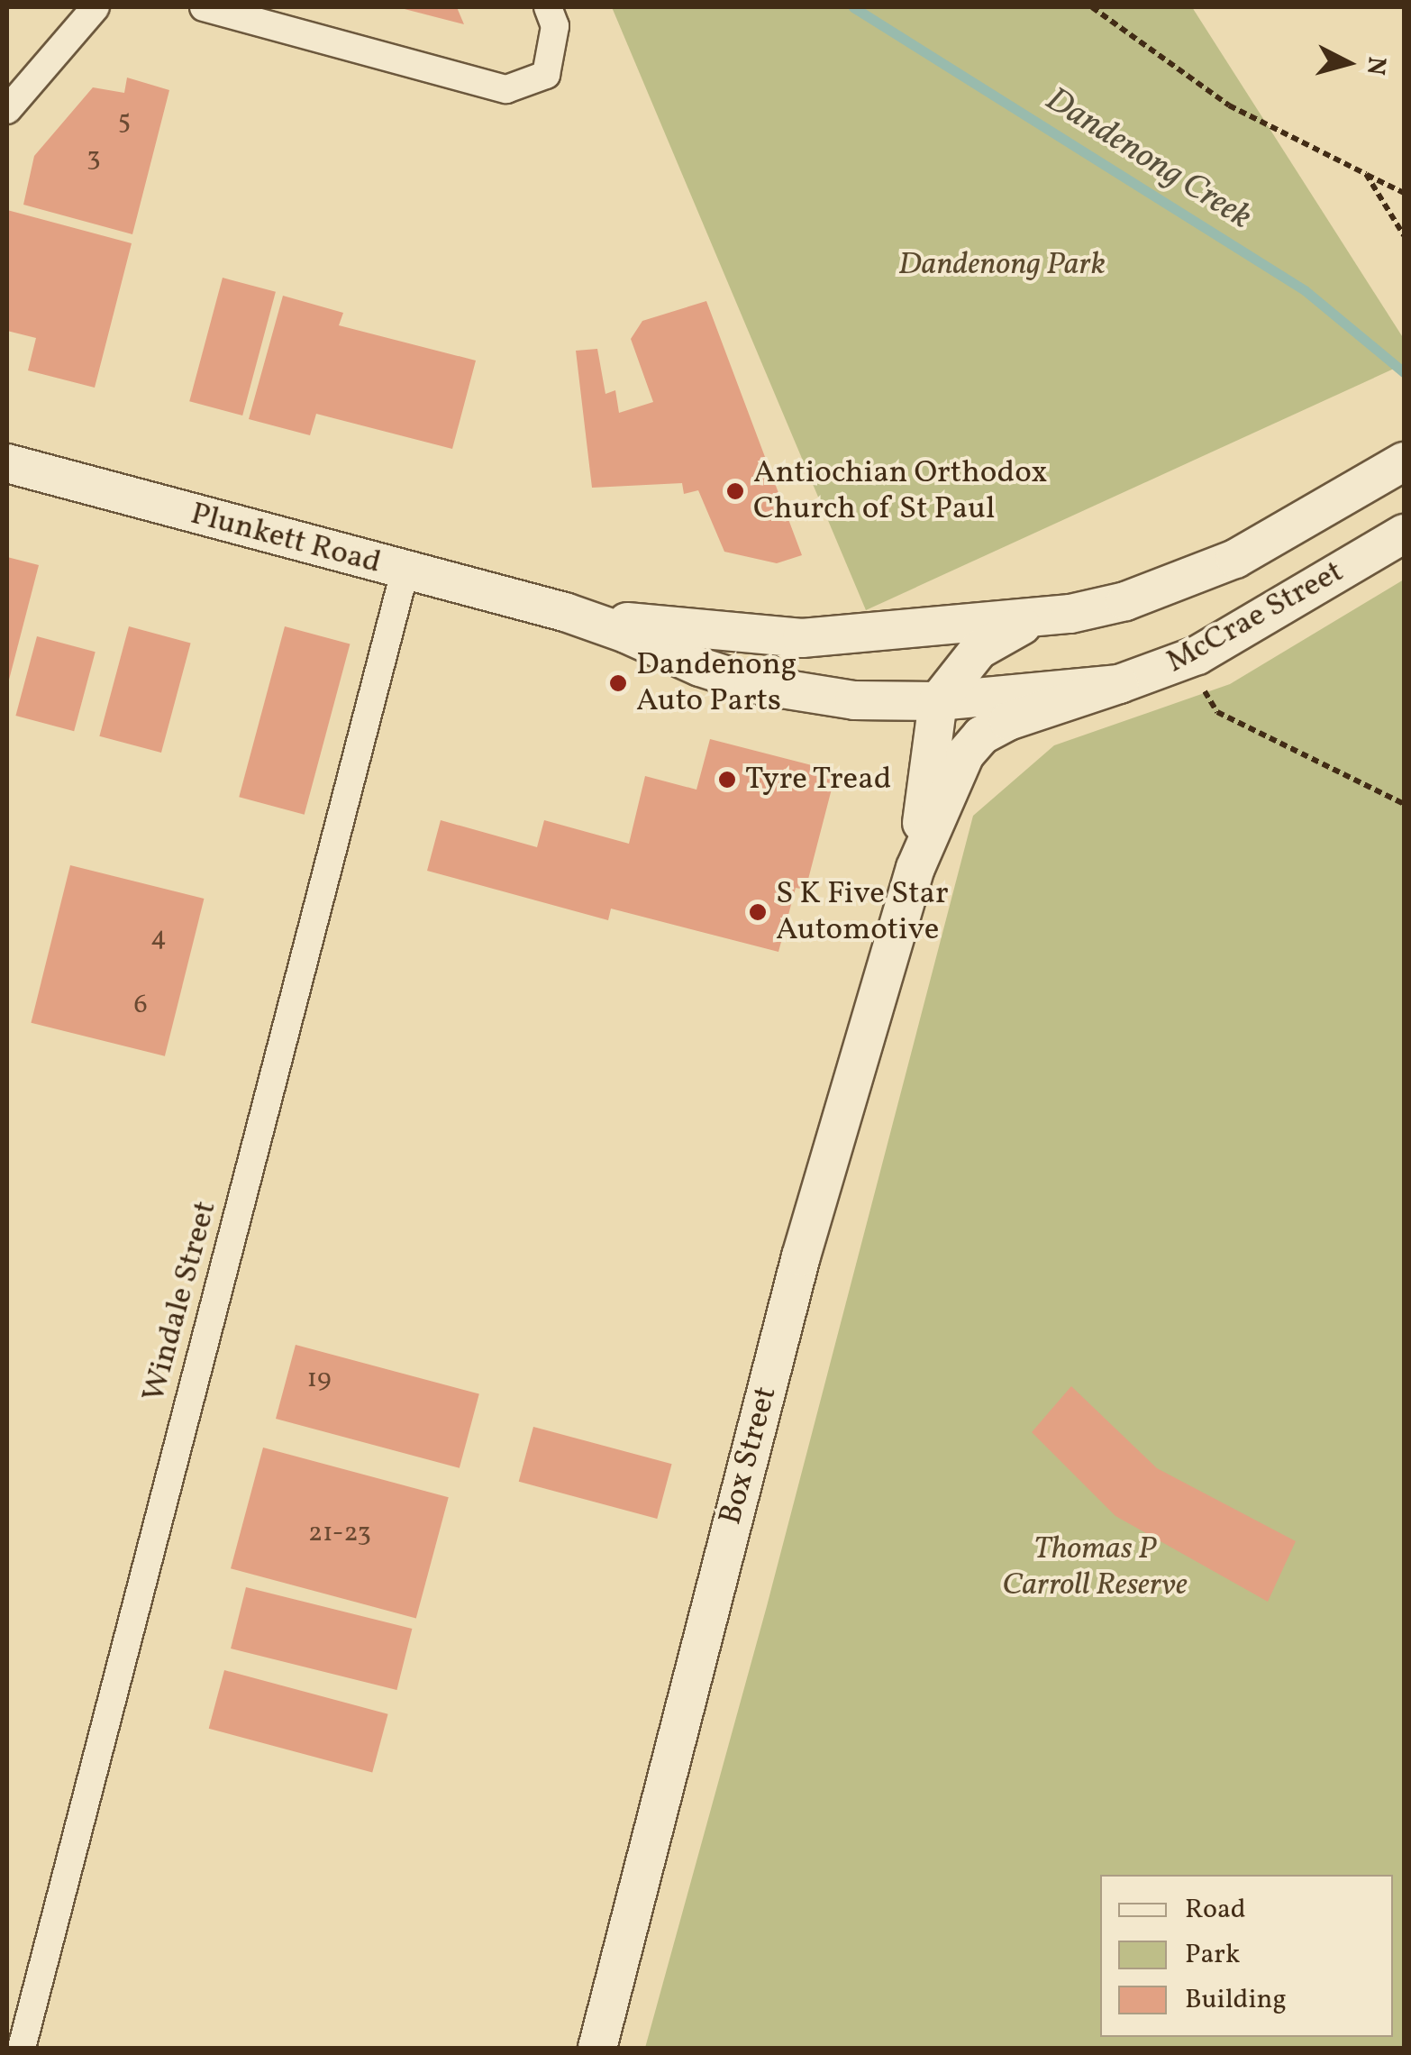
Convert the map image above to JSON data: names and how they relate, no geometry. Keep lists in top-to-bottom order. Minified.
{"streets":{"main road":["Plunkett Road","McCrae Street","Box Street"],"street":["Windale Street"]},"crossings":[["Plunkett Road","McCrae Street"],["Plunkett Road","Windale Street"],["Plunkett Road","Box Street"],["McCrae Street","Box Street"]],"water":["Dandenong Creek"],"parks":["Dandenong Park","Thomas P Carroll Reserve"],"places":["Antiochian Orthodox Church of St Paul","Dandenong Auto Parts","Tyre Tread","S K Five Star Automotive"],"house_numbers":["5","3","4","6","19","21-23"],"legend":["Road","Park","Building"],"north":"right"}
